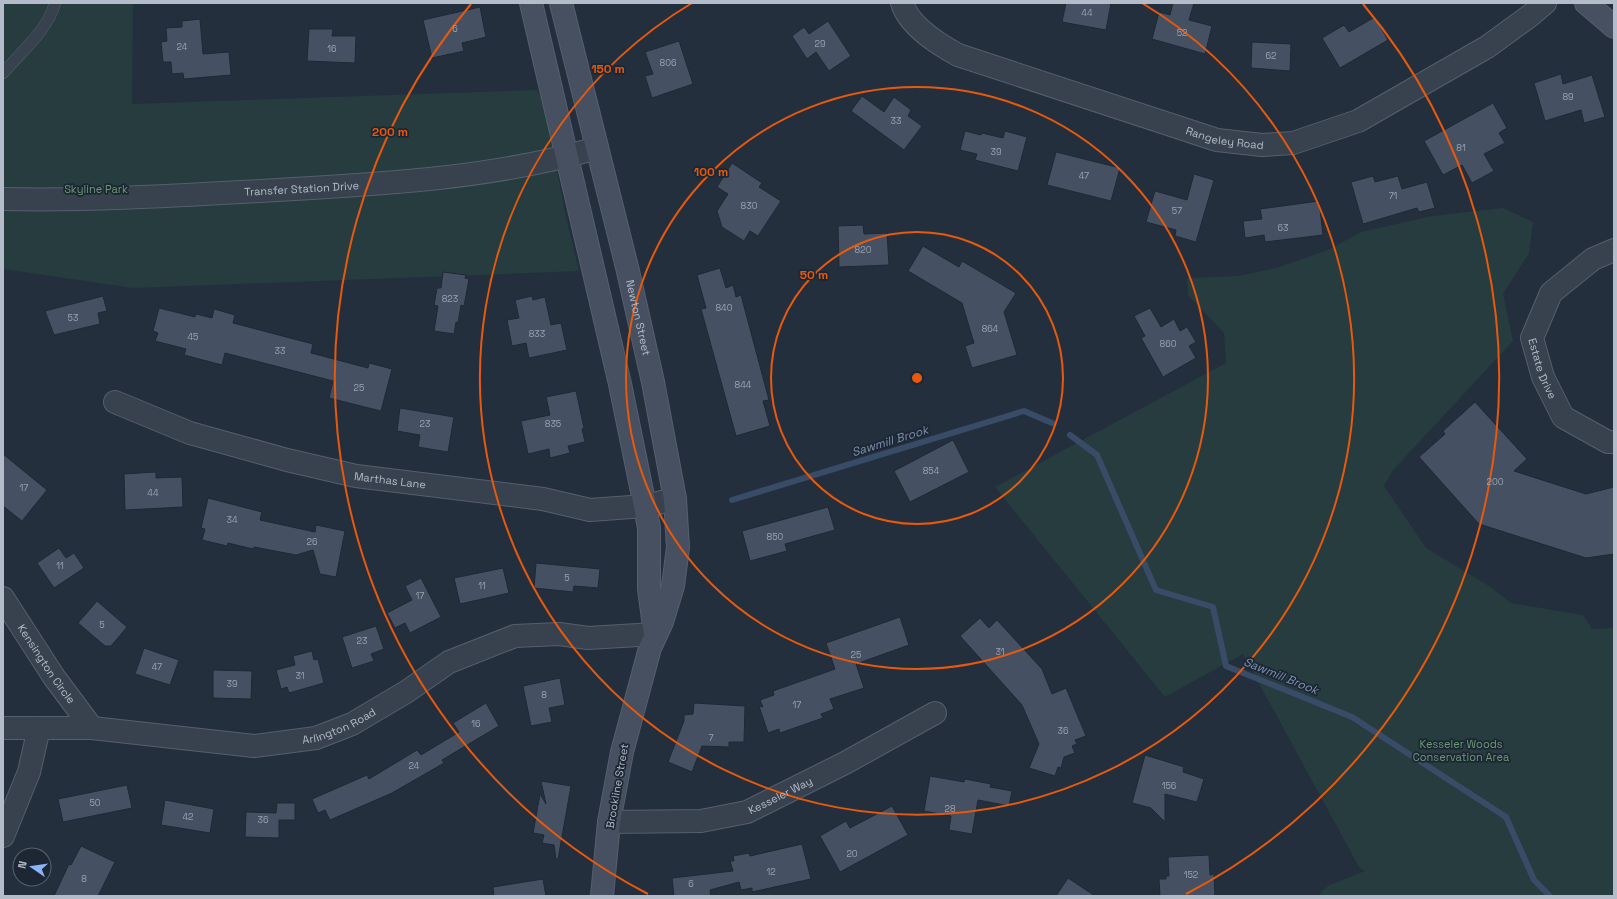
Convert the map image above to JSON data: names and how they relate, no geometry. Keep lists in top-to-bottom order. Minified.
{"streets":{"main road":["Newton Street","Brookline Street"],"street":["Rangeley Road","Transfer Station Drive","Estate Drive","Marthas Lane","Kensington Circle","Arlington Road","Kesseler Way"]},"crossings":[["Transfer Station Drive","Newton Street"],["Newton Street","Marthas Lane"],["Newton Street","Arlington Road"],["Newton Street","Brookline Street"],["Kensington Circle","Arlington Road"],["Brookline Street","Kesseler Way"]],"water":["Sawmill Brook"],"parks":["Skyline Park","Kesseler Woods Conservation Area"],"house_numbers":["44","6","52","29","24","16","62","806","89","33","81","39","47","71","830","57","63","820","823","840","53","864","833","45","860","33","844","25","23","835","854","200","17","44","34","850","26","11","5","11","17","5","23","31","25","47","31","39","8","17","16","36","7","24","156","50","28","42","36","20","12","152","8","6"],"north":"left","rings":["150 m","200 m","100 m","50 m"]}
